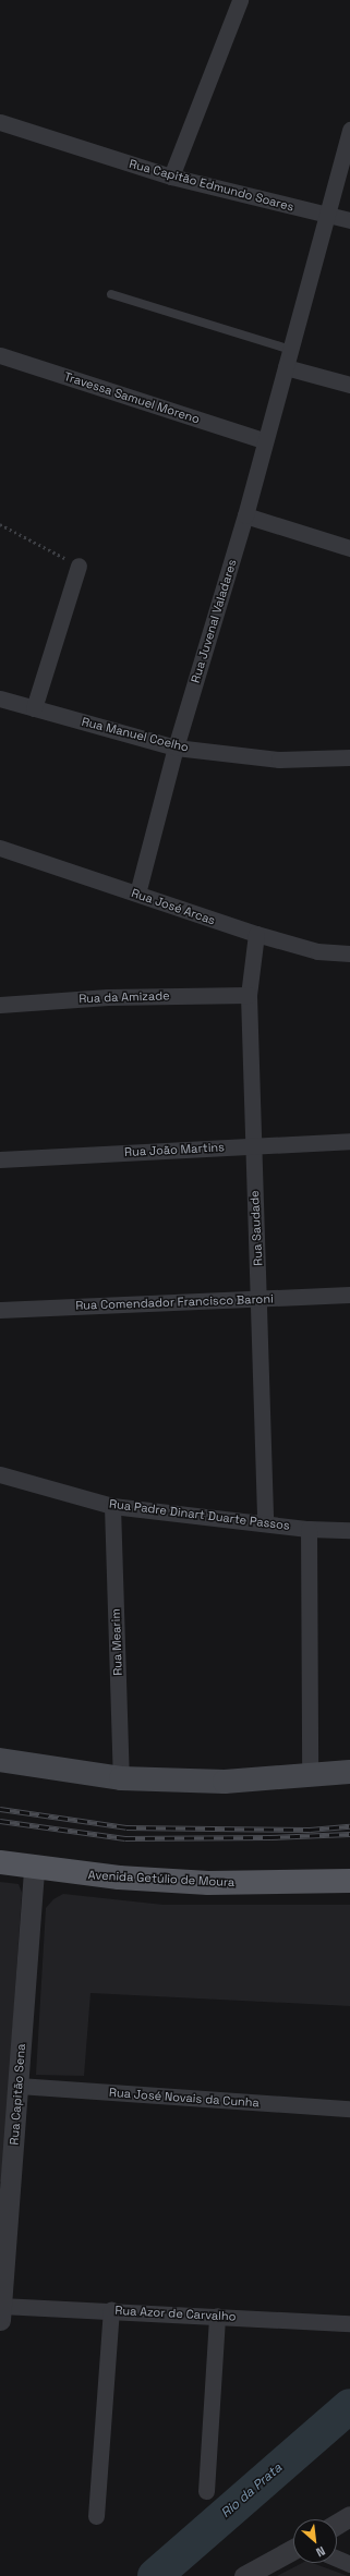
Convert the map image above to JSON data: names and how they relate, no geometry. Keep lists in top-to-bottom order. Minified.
{"streets":{"main road":["Avenida Getúlio de Moura"],"street":["Rua Capitão Edmundo Soares","Travessa Samuel Moreno","Rua Juvenal Valadares","Rua Manuel Coelho","Rua José Arcas","Rua da Amizade","Rua João Martins","Rua Saudade","Rua Comendador Francisco Baroni","Rua Padre Dinart Duarte Passos","Rua Mearim","Rua Capitão Sena","Rua José Novais da Cunha","Rua Azor de Carvalho"]},"crossings":[["Rua Capitão Edmundo Soares","Rua Juvenal Valadares"],["Travessa Samuel Moreno","Rua Juvenal Valadares"],["Rua Juvenal Valadares","Rua Manuel Coelho"],["Rua Juvenal Valadares","Rua José Arcas"],["Rua José Arcas","Rua Saudade"],["Rua da Amizade","Rua Saudade"],["Rua João Martins","Rua Saudade"],["Rua Saudade","Rua Comendador Francisco Baroni"],["Rua Saudade","Rua Padre Dinart Duarte Passos"],["Rua Padre Dinart Duarte Passos","Rua Mearim"],["Avenida Getúlio de Moura","Rua Capitão Sena"],["Rua Capitão Sena","Rua José Novais da Cunha"],["Rua Capitão Sena","Rua Azor de Carvalho"]],"water":["Rio da Prata"],"north":"bottom right"}
